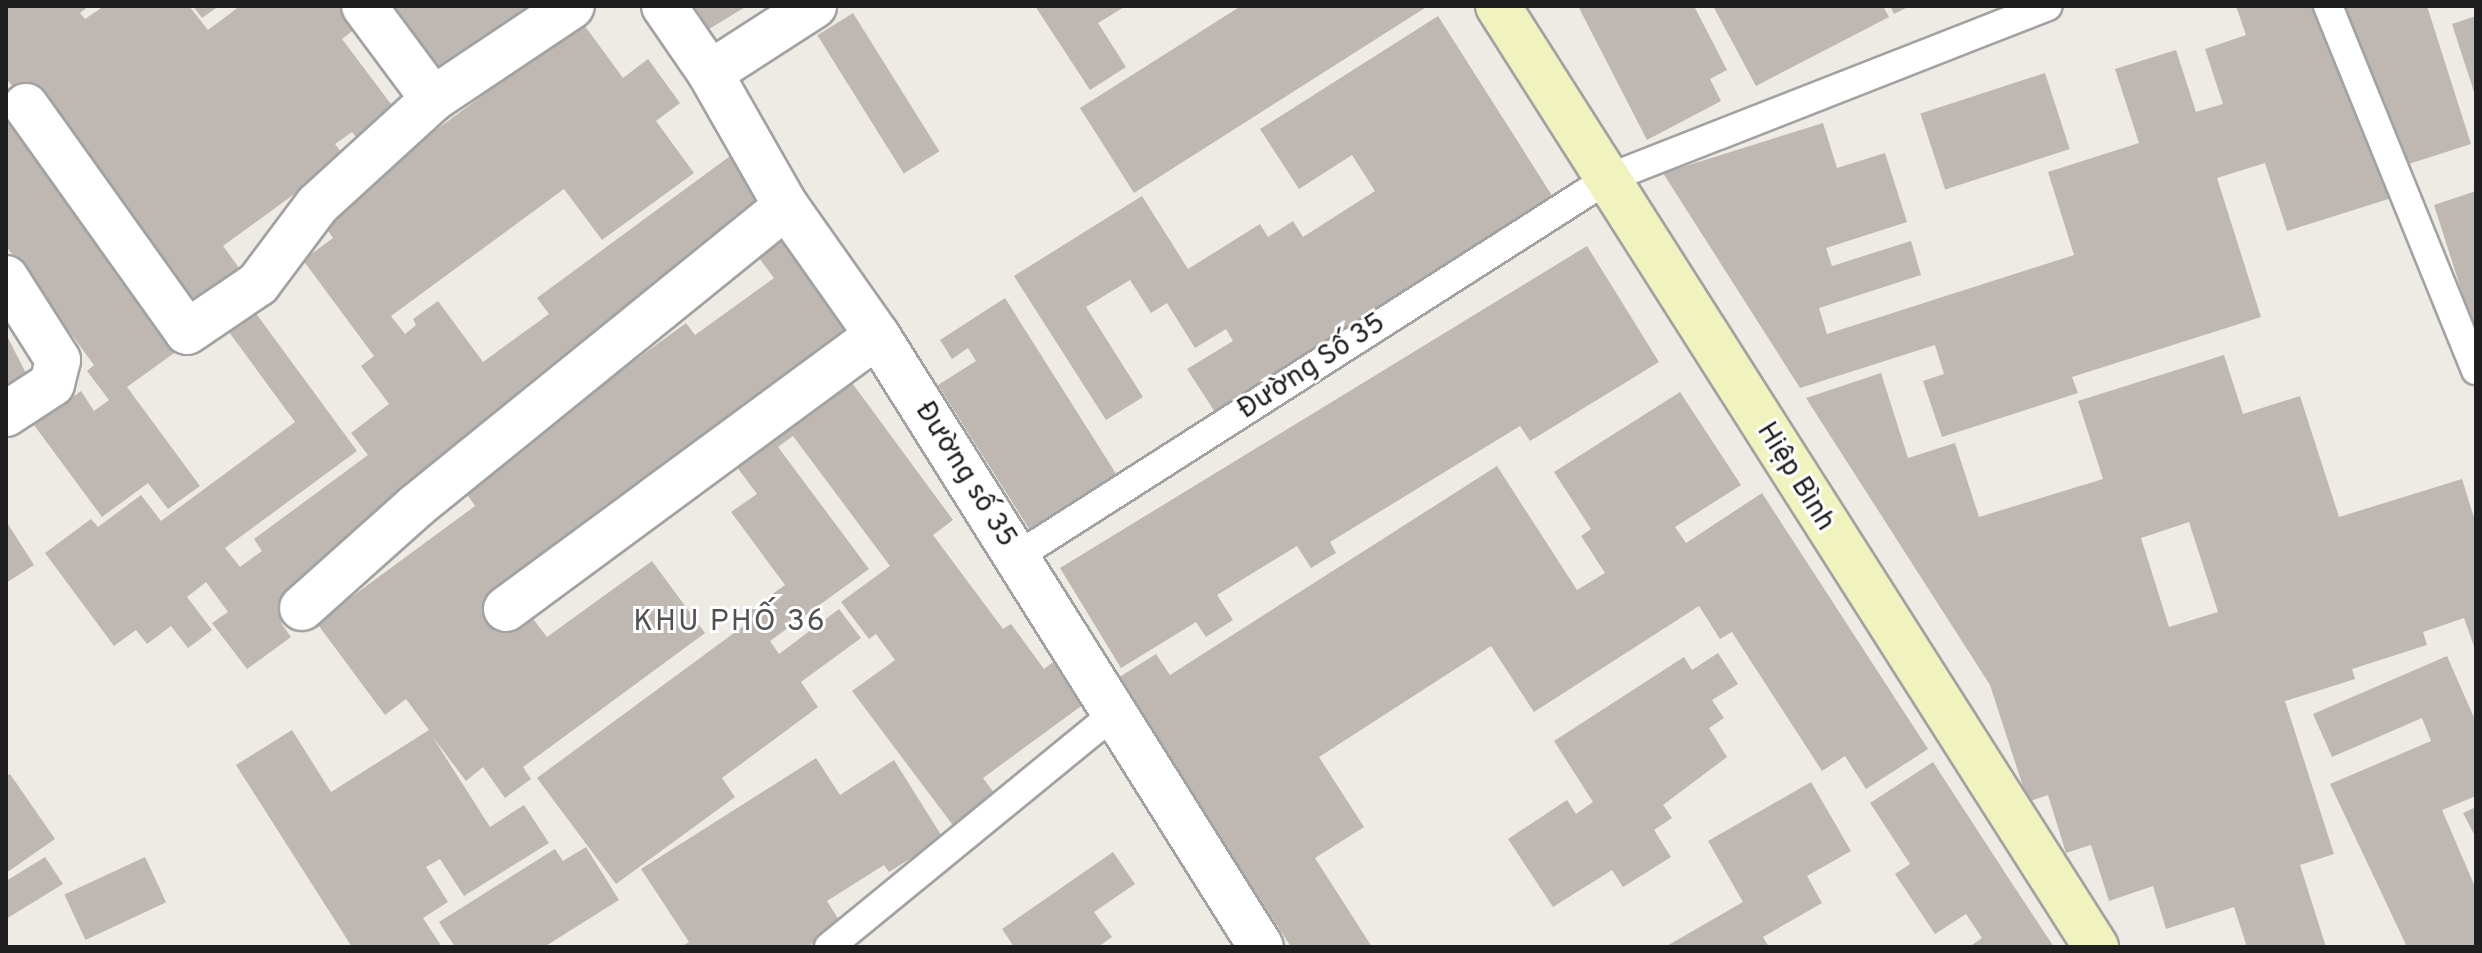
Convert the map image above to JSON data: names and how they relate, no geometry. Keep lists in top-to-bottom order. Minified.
{"streets":{"main road":["Hiệp Bình"],"street":["Đường số 35"],"lane":["Đường Số 35"]},"crossings":[["Đường Số 35","Đường số 35"],["Đường Số 35","Hiệp Bình"]],"districts":["KHU PHỐ 36"]}
